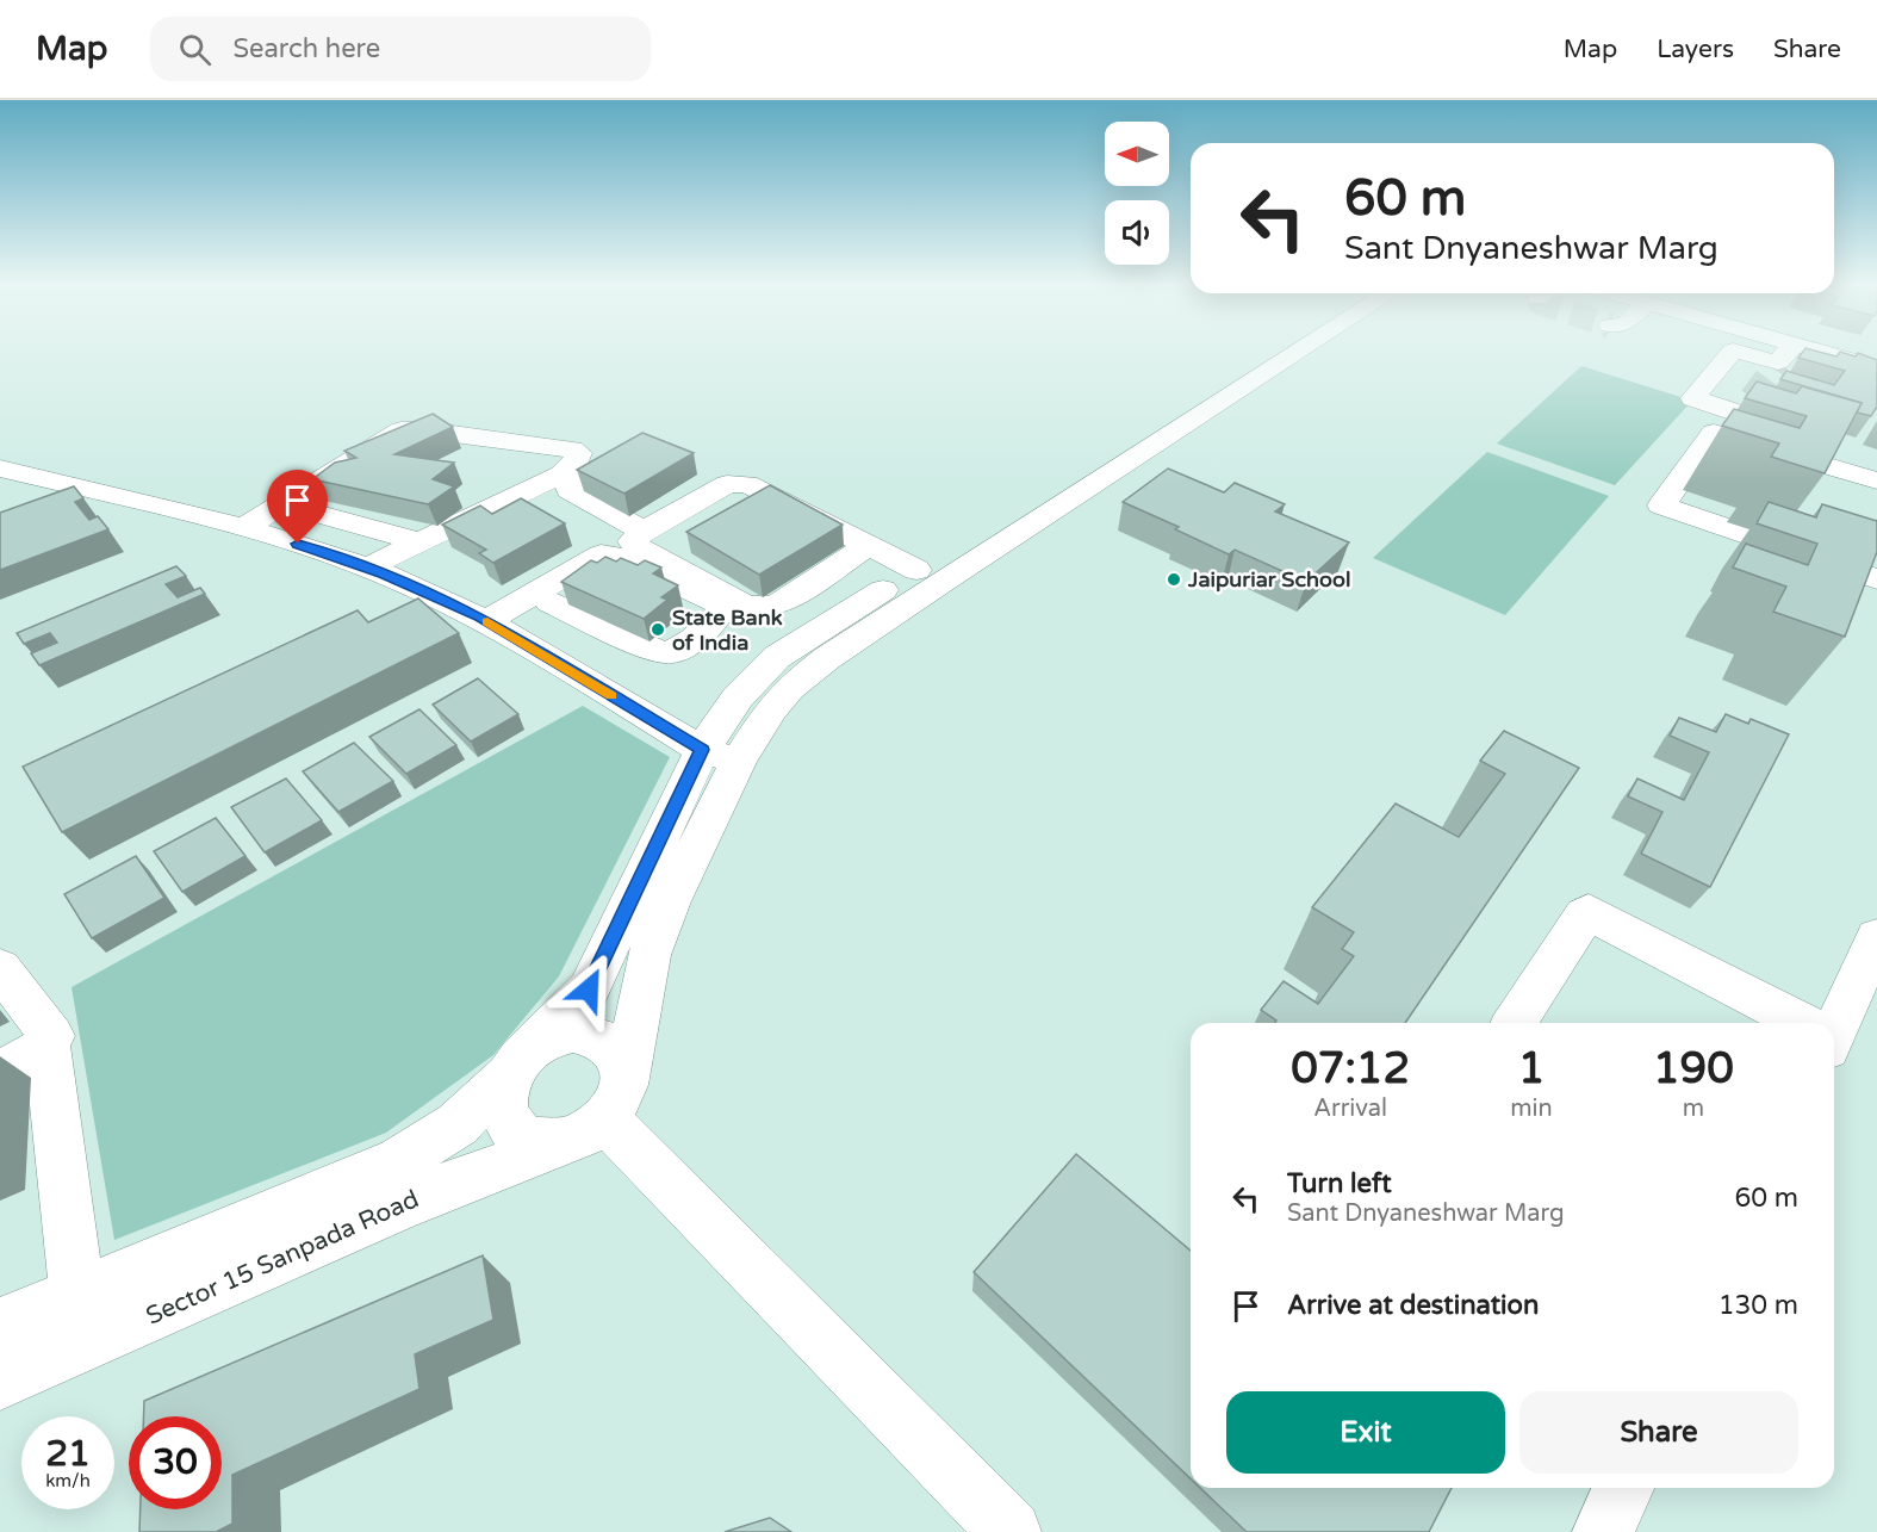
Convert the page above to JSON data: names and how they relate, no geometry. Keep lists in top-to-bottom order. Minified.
{"streets":{"street":["Sector 15 Sanpada Road"]},"places":["Jaipuriar School","State Bank of India"],"north":"left","page":{"header":"Map","search":"Search here","nav":["Map","Layers","Share"],"turn":["60 m","Sant Dnyaneshwar Marg"],"eta":["07:12","Arrival","1","min","190","m"],"list":[{"name":"Turn left","note":"Sant Dnyaneshwar Marg","value":"60 m"},{"name":"Arrive at destination","value":"130 m"}],"buttons":["Exit","Share"],"speed":"21 km/h","limit":"30"}}
